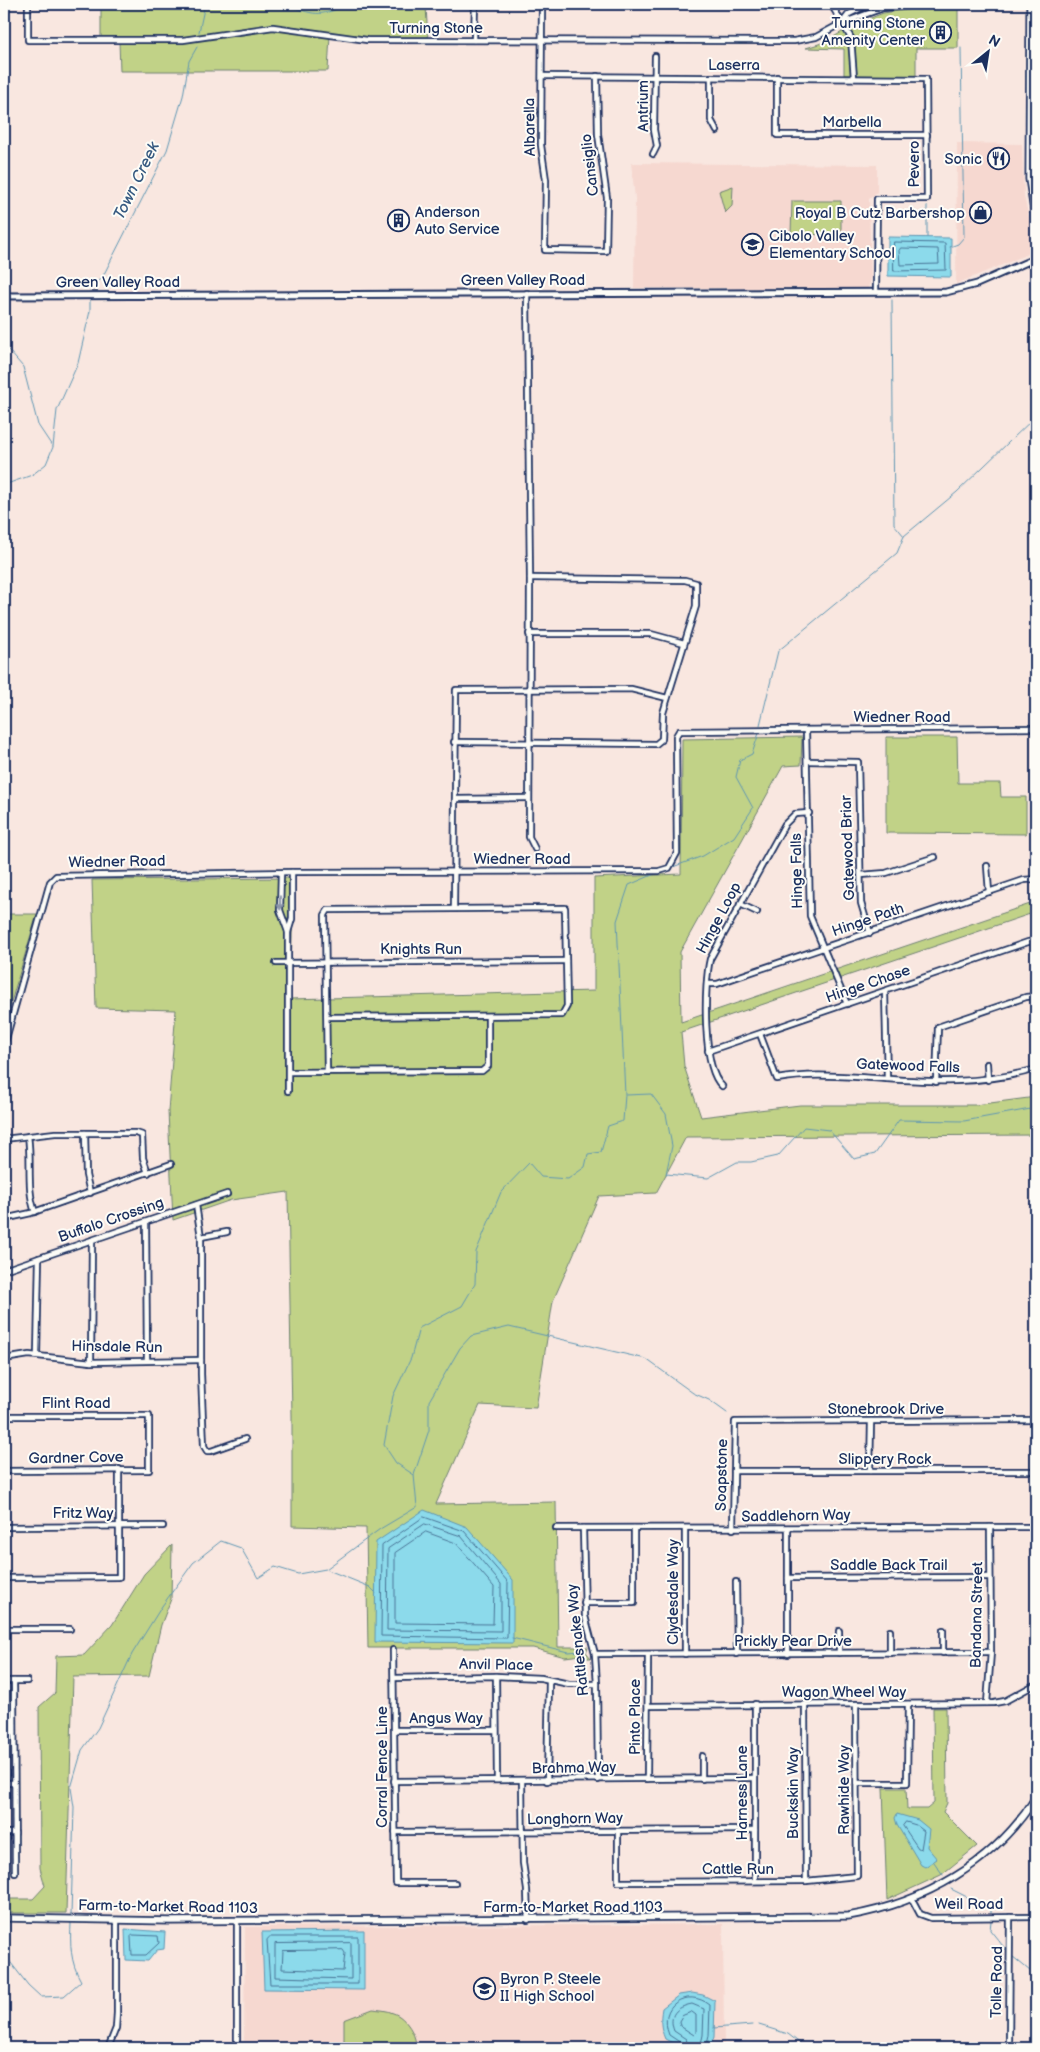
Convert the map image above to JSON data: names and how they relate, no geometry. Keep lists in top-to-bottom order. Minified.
{"streets":{"main road":["Farm-to-Market Road 1103"],"street":["Turning Stone","Laserra","Antrium","Marbella","Albarella","Pevero","Cansiglio","Green Valley Road","Wiedner Road","Gatewood Briar","Hinge Falls","Hinge Loop","Hinge Path","Knights Run","Hinge Chase","Gatewood Falls","Buffalo Crossing","Hinsdale Run","Flint Road","Stonebrook Drive","Gardner Cove","Slippery Rock","Soapstone","Fritz Way","Saddlehorn Way","Saddle Back Trail","Clydesdale Way","Bandana Street","Rattlesnake Way","Prickly Pear Drive","Anvil Place","Wagon Wheel Way","Pinto Place","Angus Way","Corral Fence Line","Brahma Way","Rawhide Way","Harness Lane","Buckskin Way","Longhorn Way","Cattle Run","Weil Road","Tolle Road"]},"crossings":[["Turning Stone","Albarella"],["Laserra","Antrium"],["Laserra","Marbella"],["Laserra","Albarella"],["Laserra","Pevero"],["Laserra","Cansiglio"],["Marbella","Pevero"],["Albarella","Cansiglio"],["Pevero","Green Valley Road"],["Wiedner Road","Hinge Falls"],["Gatewood Briar","Hinge Falls"],["Gatewood Briar","Hinge Path"],["Hinge Falls","Hinge Loop"],["Hinge Falls","Hinge Path"],["Hinge Falls","Hinge Chase"],["Hinge Loop","Hinge Path"],["Hinge Loop","Hinge Chase"],["Hinge Chase","Gatewood Falls"],["Flint Road","Gardner Cove"],["Stonebrook Drive","Soapstone"],["Slippery Rock","Soapstone"],["Soapstone","Saddlehorn Way"],["Saddlehorn Way","Clydesdale Way"],["Saddlehorn Way","Bandana Street"],["Saddlehorn Way","Rattlesnake Way"],["Saddle Back Trail","Bandana Street"],["Clydesdale Way","Prickly Pear Drive"],["Bandana Street","Prickly Pear Drive"],["Bandana Street","Wagon Wheel Way"],["Rattlesnake Way","Prickly Pear Drive"],["Rattlesnake Way","Anvil Place"],["Rattlesnake Way","Brahma Way"],["Prickly Pear Drive","Pinto Place"],["Anvil Place","Corral Fence Line"],["Wagon Wheel Way","Pinto Place"],["Wagon Wheel Way","Rawhide Way"],["Wagon Wheel Way","Harness Lane"],["Wagon Wheel Way","Buckskin Way"],["Pinto Place","Brahma Way"],["Angus Way","Corral Fence Line"],["Corral Fence Line","Brahma Way"],["Corral Fence Line","Longhorn Way"],["Brahma Way","Harness Lane"],["Rawhide Way","Cattle Run"],["Harness Lane","Longhorn Way"],["Harness Lane","Cattle Run"],["Buckskin Way","Cattle Run"],["Longhorn Way","Cattle Run"],["Weil Road","Farm-to-Market Road 1103"],["Weil Road","Tolle Road"]],"water":["Town Creek"],"places":{"building":["Turning Stone Amenity Center","Anderson Auto Service"],"restaurant":["Sonic"],"shop":["Royal B Cutz Barbershop"],"school or university":["Cibolo Valley Elementary School","Byron P. Steele II High School"]},"north":"top right"}
